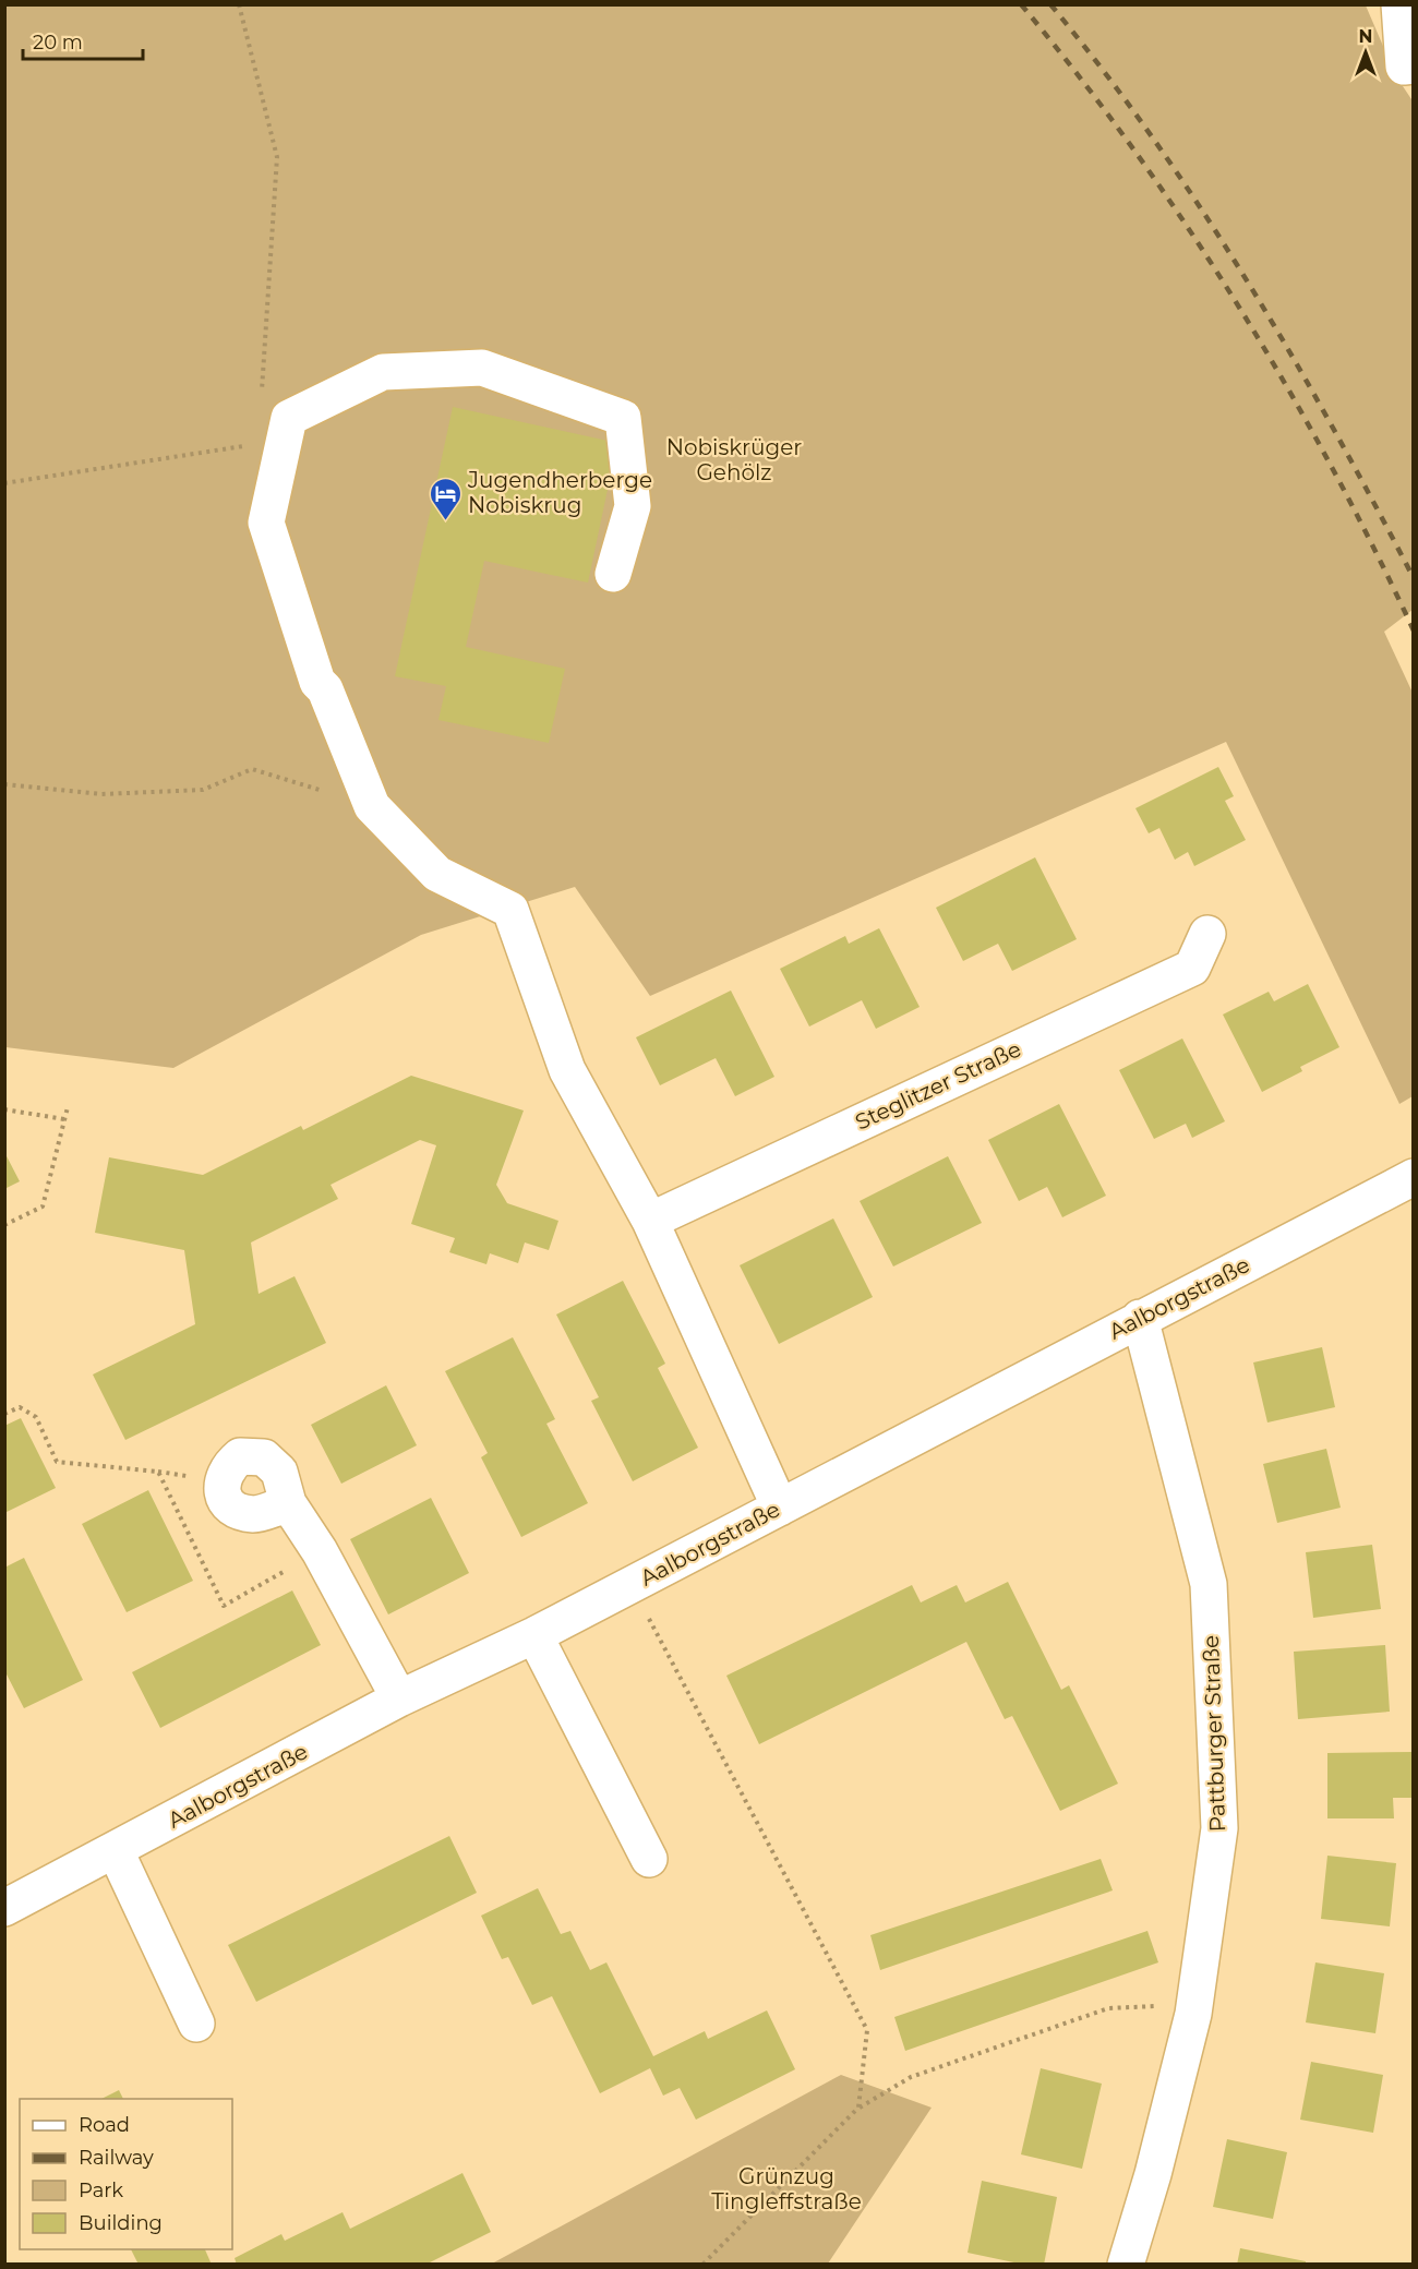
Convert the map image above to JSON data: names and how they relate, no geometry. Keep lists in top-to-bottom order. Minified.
{"streets":{"street":["Steglitzer Straße","Aalborgstraße","Pattburger Straße"]},"crossings":[["Aalborgstraße","Pattburger Straße"]],"parks":["Nobiskrüger Gehölz","Grünzug Tingleffstraße"],"places":{"hotel":["Jugendherberge Nobiskrug"]},"legend":["Road","Railway","Park","Building"],"scale_bar":"20 m","north":"top"}
